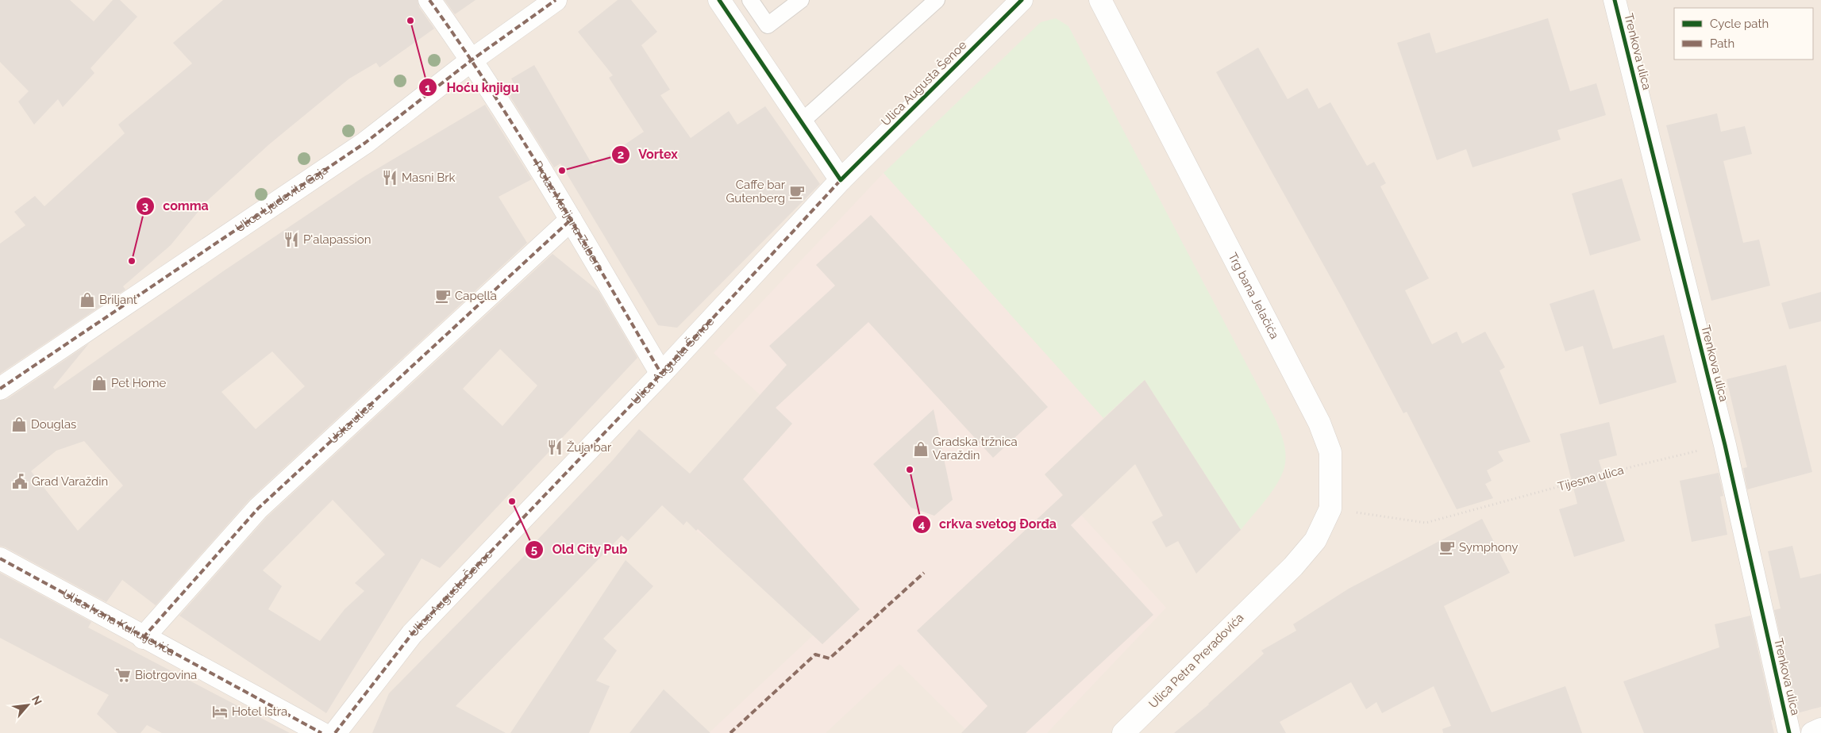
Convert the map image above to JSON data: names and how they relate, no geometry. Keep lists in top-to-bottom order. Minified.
{"streets":{"street":["Trenkova ulica","Ulica Augusta Šenoe","Ulica Ljudevita Gaja","Prolaz Marijana Zubera","Trg bana Jelačića","Uska ulica","Ulica Ivana Kukuljevića","Ulica Petra Preradovića"],"path":["Tijesna ulica"]},"crossings":[["Trenkova ulica","Tijesna ulica"],["Ulica Augusta Šenoe","Prolaz Marijana Zubera"],["Ulica Ljudevita Gaja","Prolaz Marijana Zubera"],["Prolaz Marijana Zubera","Uska ulica"],["Trg bana Jelačića","Tijesna ulica"],["Trg bana Jelačića","Ulica Petra Preradovića"],["Uska ulica","Ulica Ivana Kukuljevića"]],"places":{"other":["Hoću knjigu","Vortex","comma","crkva svetog Đorđa","Old City Pub"],"restaurant":["Masni Brk","P'alapassion","Žuja bar"],"cafe":["Caffe bar Gutenberg","Capella","Symphony"],"shop":["Briljant","Pet Home","Douglas","Gradska tržnica Varaždin"],"public building":["Grad Varaždin"],"supermarket":["Biotrgovina"],"hotel":["Hotel Istra"]},"legend":["Cycle path","Path"],"north":"top right"}
